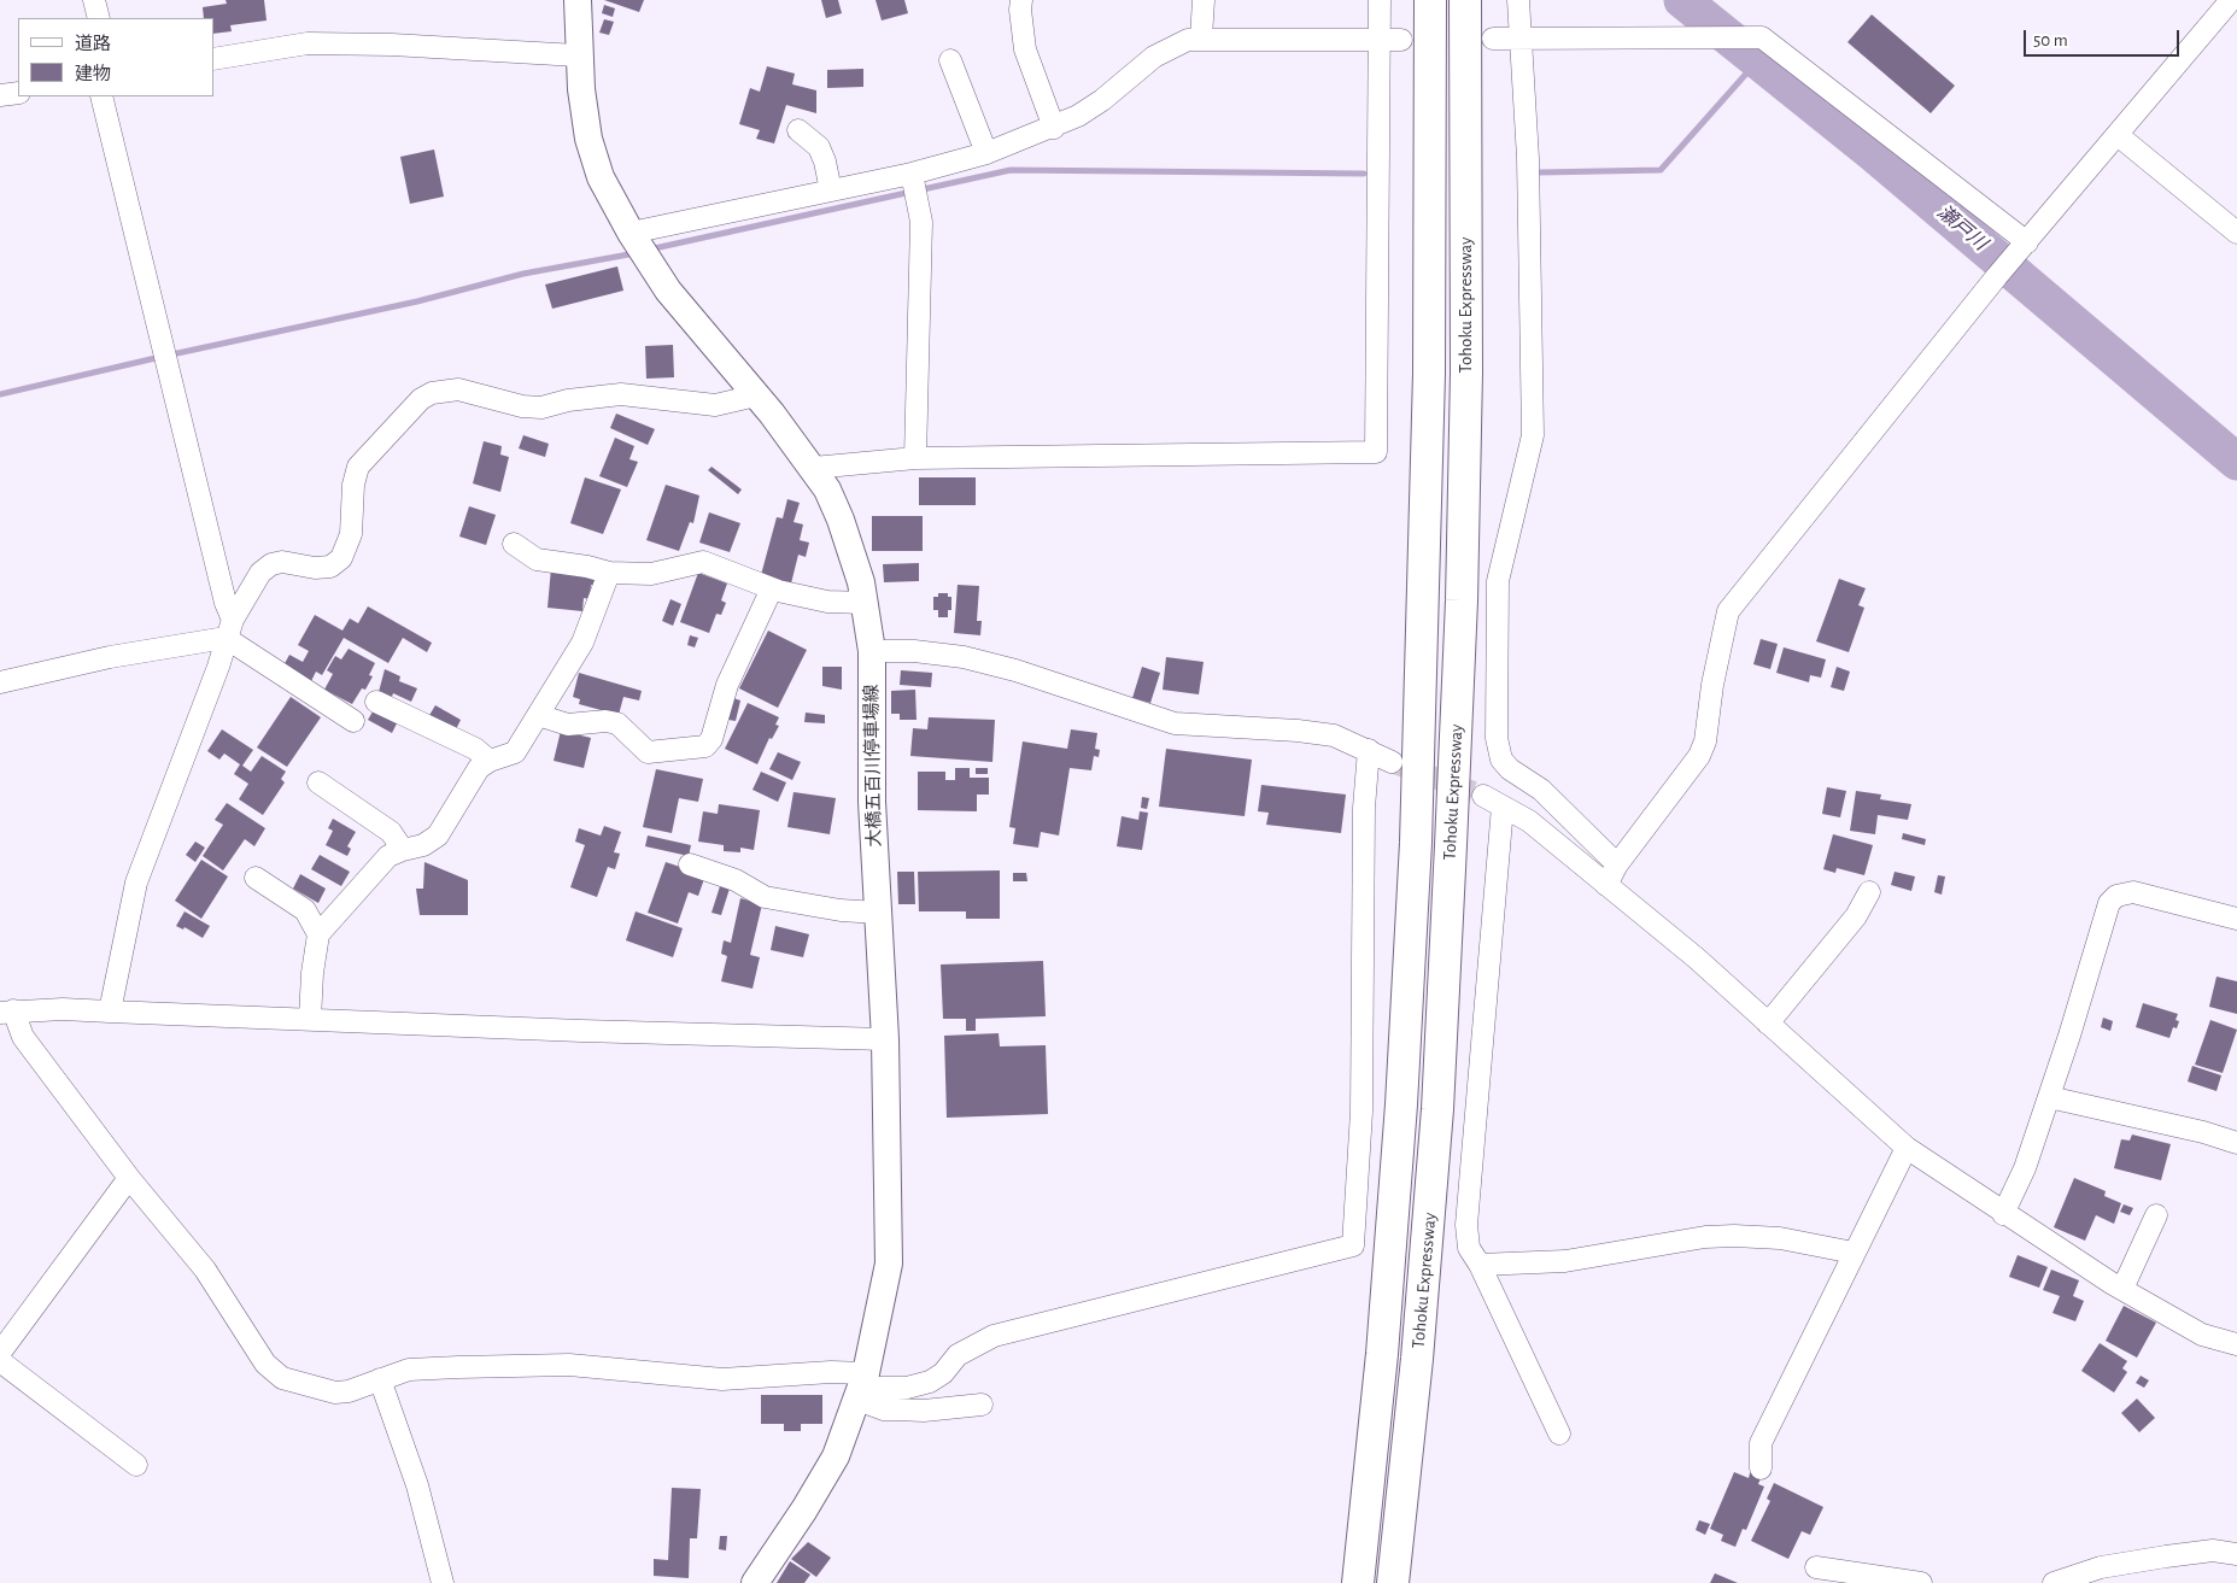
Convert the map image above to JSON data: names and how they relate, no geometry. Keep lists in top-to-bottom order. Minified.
{"streets":{"highway":["Tohoku Expressway"],"main road":["大橋五百川停車場線"]},"water":["瀬戸川"],"legend":["道路","建物"],"scale_bar":"50 m"}
